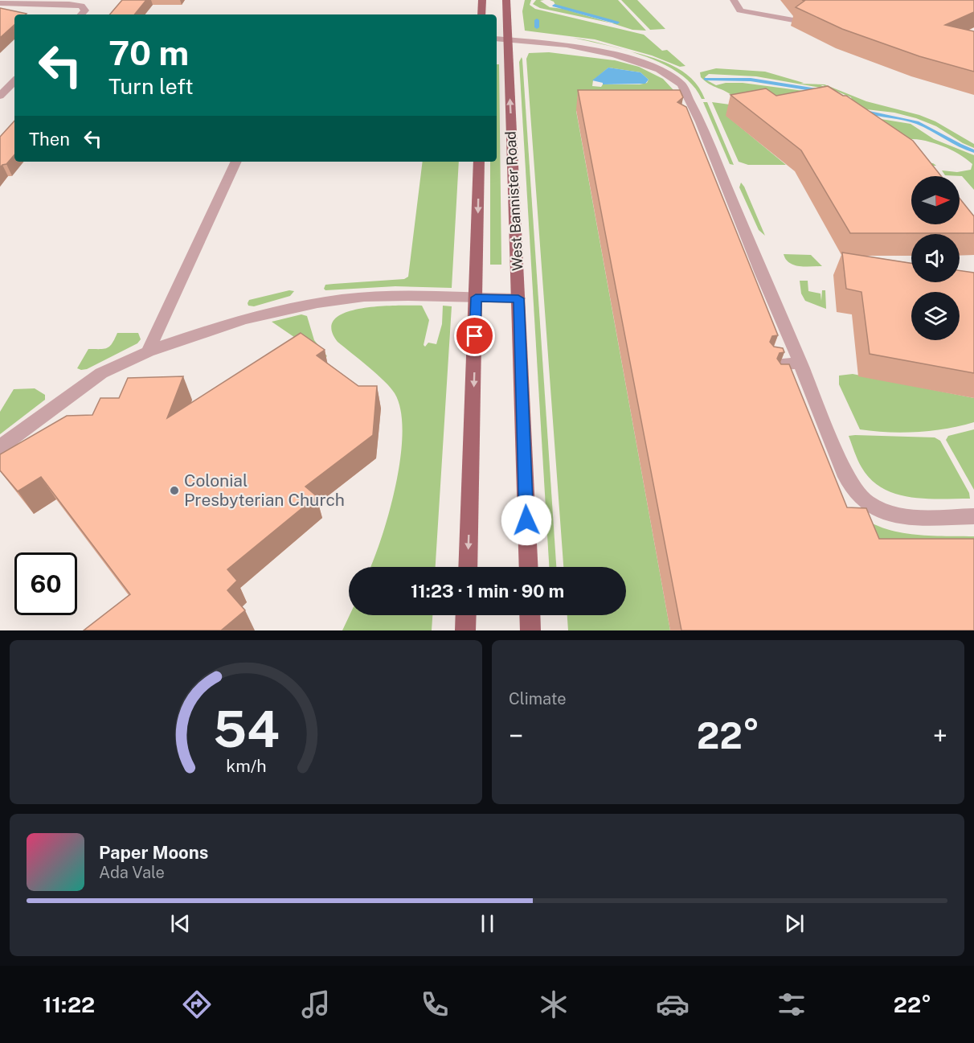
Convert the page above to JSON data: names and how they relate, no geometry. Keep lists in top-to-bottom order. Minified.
{"streets":{"main road":["West Bannister Road"]},"places":["Colonial Presbyterian Church"],"north":"right","page":{"turn":["70 m","Turn left"],"then":"Then","limit":"60","trip":"11:23 · 1 min · 90 m","tile":"Climate","heat":["−","22°","+"],"song":["Paper Moons","Ada Vale"],"tabs":["11:22","22°"],"gauge":["54","km/h"]}}
